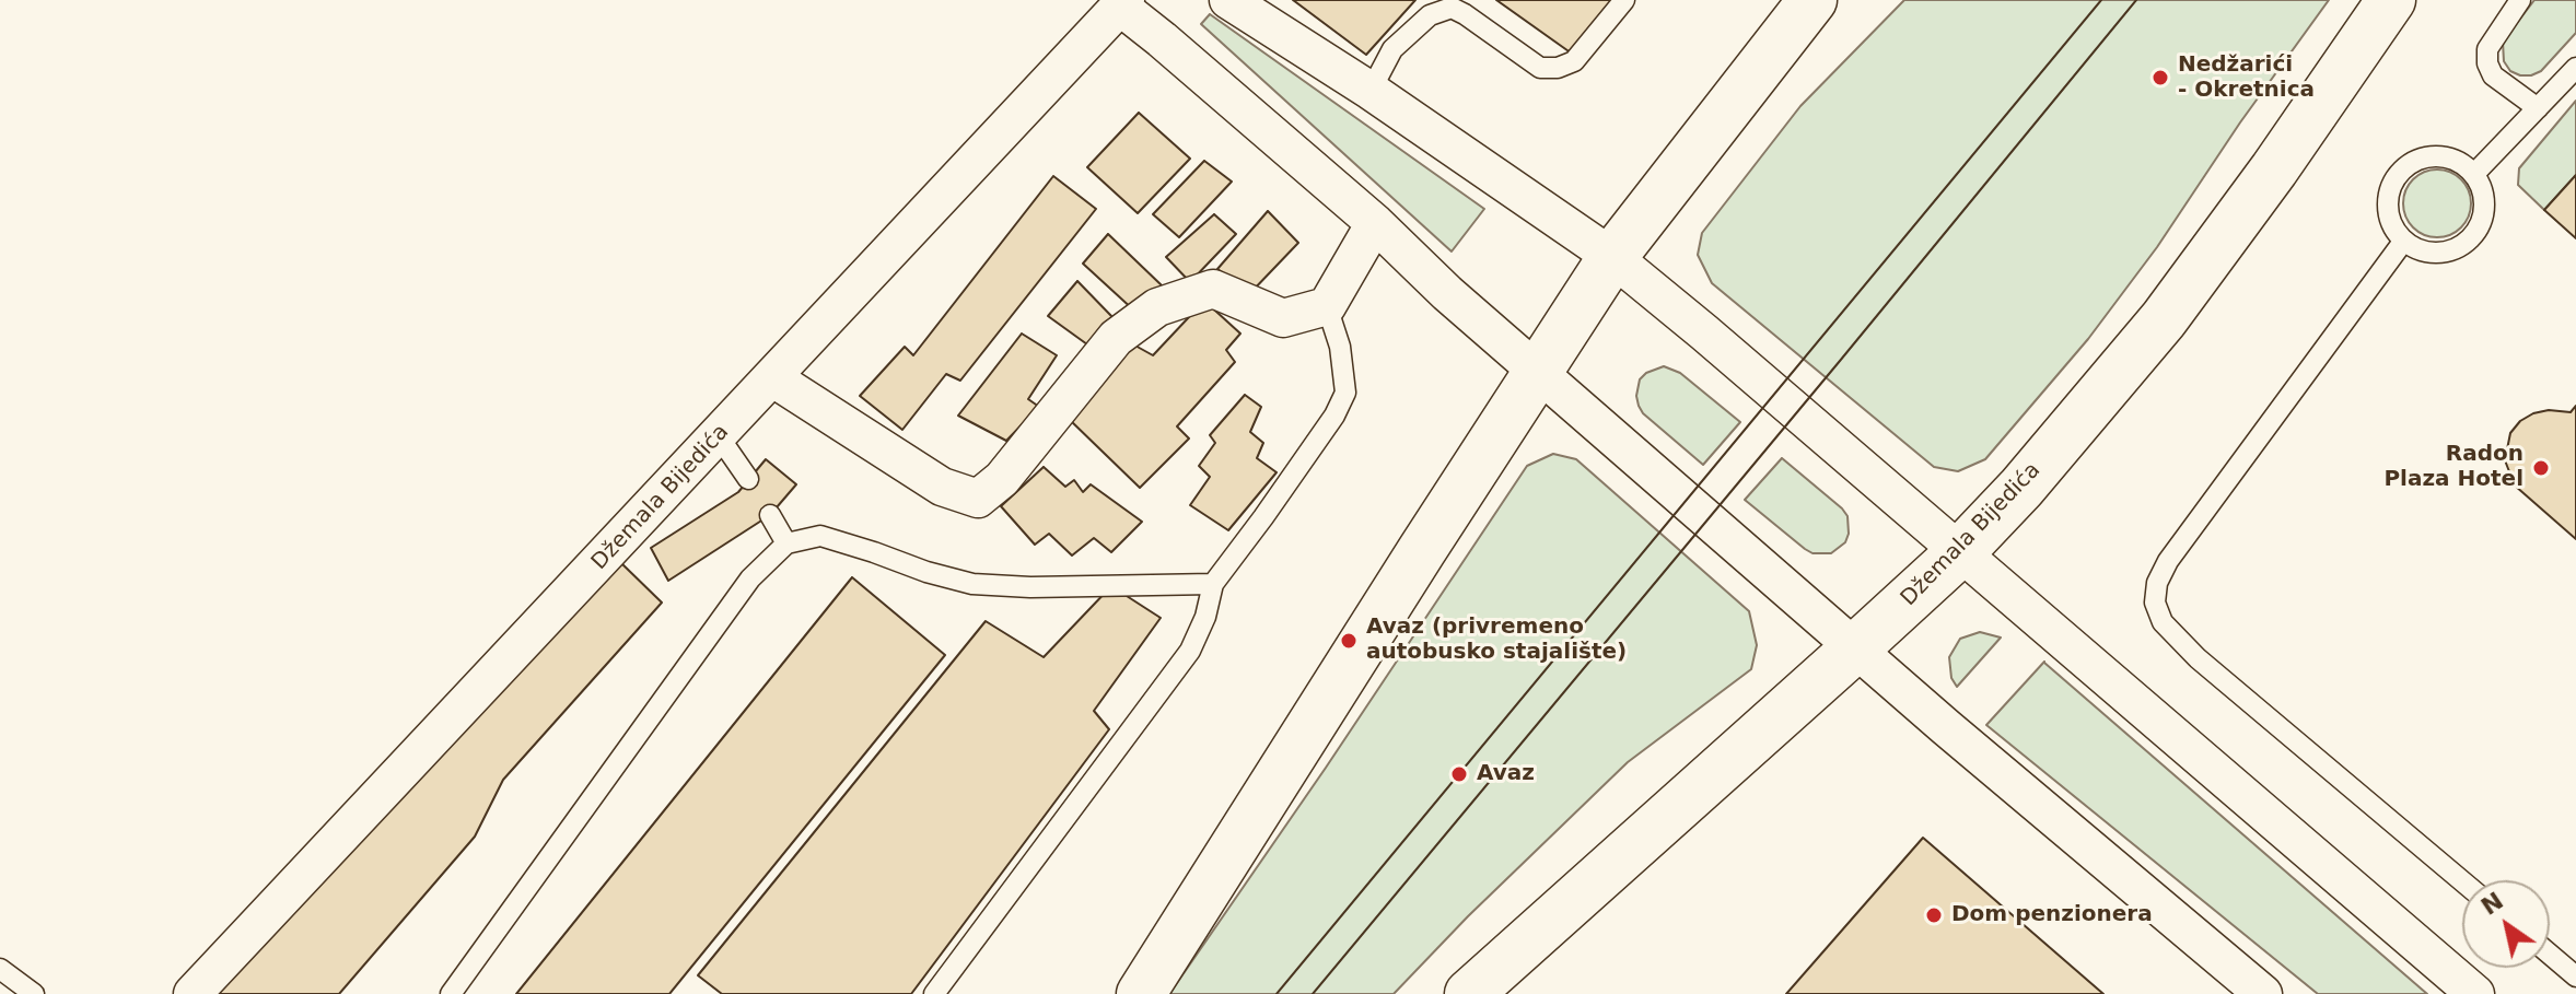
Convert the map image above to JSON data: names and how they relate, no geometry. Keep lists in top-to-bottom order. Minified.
{"streets":{"main road":["Džemala Bijedića"]},"places":["Nedžarići - Okretnica","Radon Plaza Hotel","Avaz (privremeno autobusko stajalište)","Avaz","Dom penzionera"],"north":"top left"}
